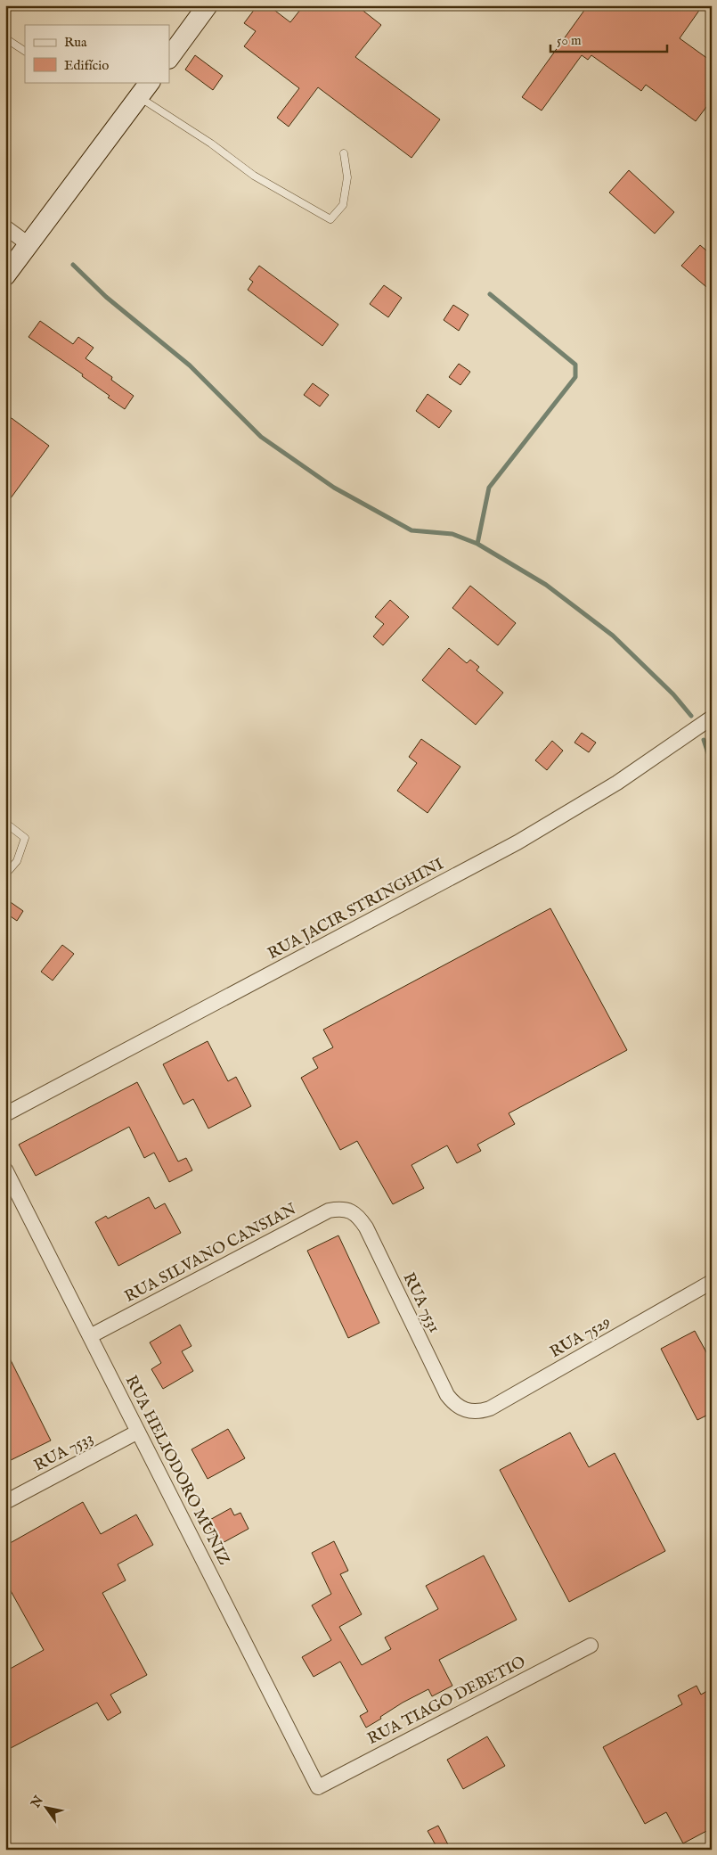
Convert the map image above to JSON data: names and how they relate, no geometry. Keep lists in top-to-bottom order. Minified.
{"streets":{"street":["RUA JACIR STRINGHINI","RUA SILVANO CANSIAN","RUA 7531","RUA 7529","RUA 7533","RUA HELIODORO MUNIZ","RUA TIAGO DEBETIO"]},"crossings":[["RUA SILVANO CANSIAN","RUA 7531"],["RUA SILVANO CANSIAN","RUA HELIODORO MUNIZ"],["RUA 7531","RUA 7529"],["RUA 7533","RUA HELIODORO MUNIZ"],["RUA HELIODORO MUNIZ","RUA TIAGO DEBETIO"]],"legend":["Rua","Edifício"],"scale_bar":"50 m","north":"top left"}
